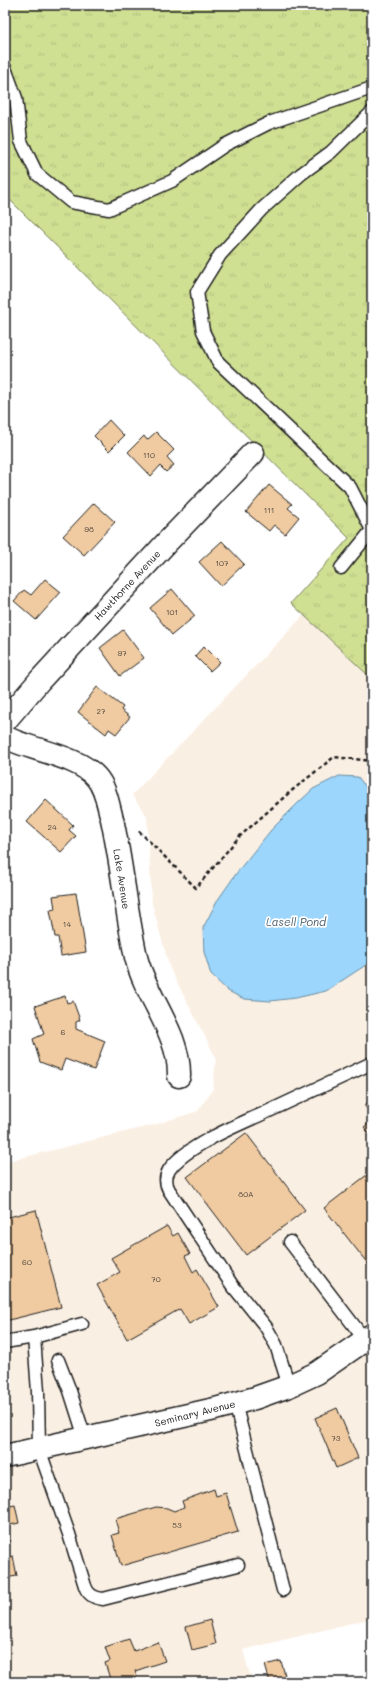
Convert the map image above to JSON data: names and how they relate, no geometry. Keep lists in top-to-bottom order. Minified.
{"streets":{"street":["Hawthorne Avenue","Lake Avenue","Seminary Avenue"]},"water":["Lasell Pond"],"house_numbers":["110","111","98","107","101","97","27","24","14","6","80A","60","70","73","53"]}
